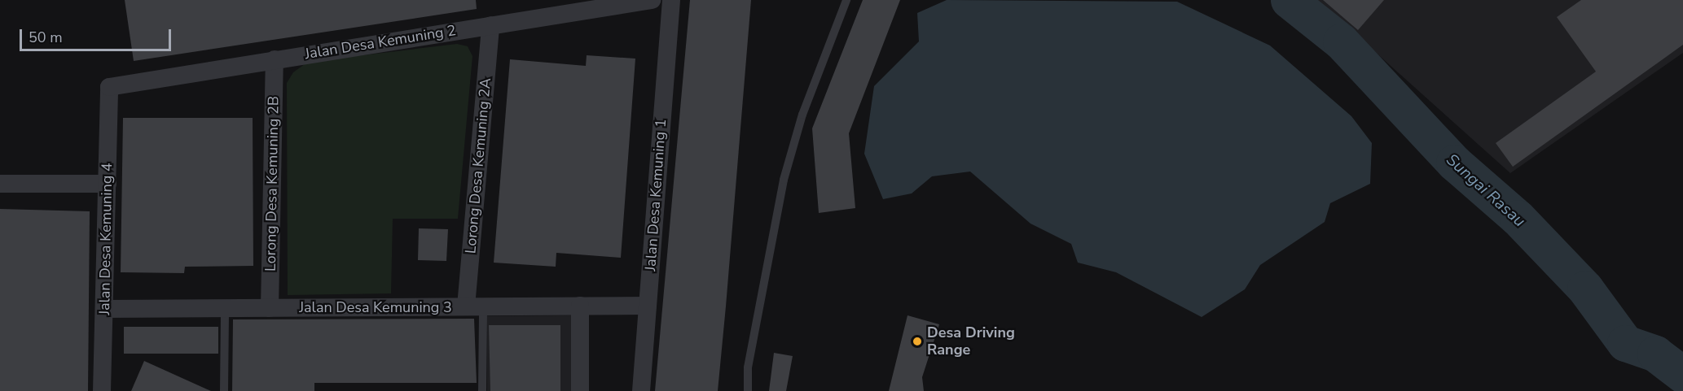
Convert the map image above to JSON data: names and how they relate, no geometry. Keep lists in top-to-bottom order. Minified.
{"streets":{"street":["Jalan Desa Kemuning 2","Lorong Desa Kemuning 2A","Lorong Desa Kemuning 2B","Jalan Desa Kemuning 1","Jalan Desa Kemuning 4","Jalan Desa Kemuning 3"]},"crossings":[["Jalan Desa Kemuning 2","Lorong Desa Kemuning 2A"],["Jalan Desa Kemuning 2","Lorong Desa Kemuning 2B"],["Jalan Desa Kemuning 2","Jalan Desa Kemuning 4"],["Lorong Desa Kemuning 2A","Jalan Desa Kemuning 3"],["Lorong Desa Kemuning 2B","Jalan Desa Kemuning 3"],["Jalan Desa Kemuning 1","Jalan Desa Kemuning 3"],["Jalan Desa Kemuning 4","Jalan Desa Kemuning 3"]],"water":["Sungai Rasau"],"places":["Desa Driving Range"],"scale_bar":"50 m"}
